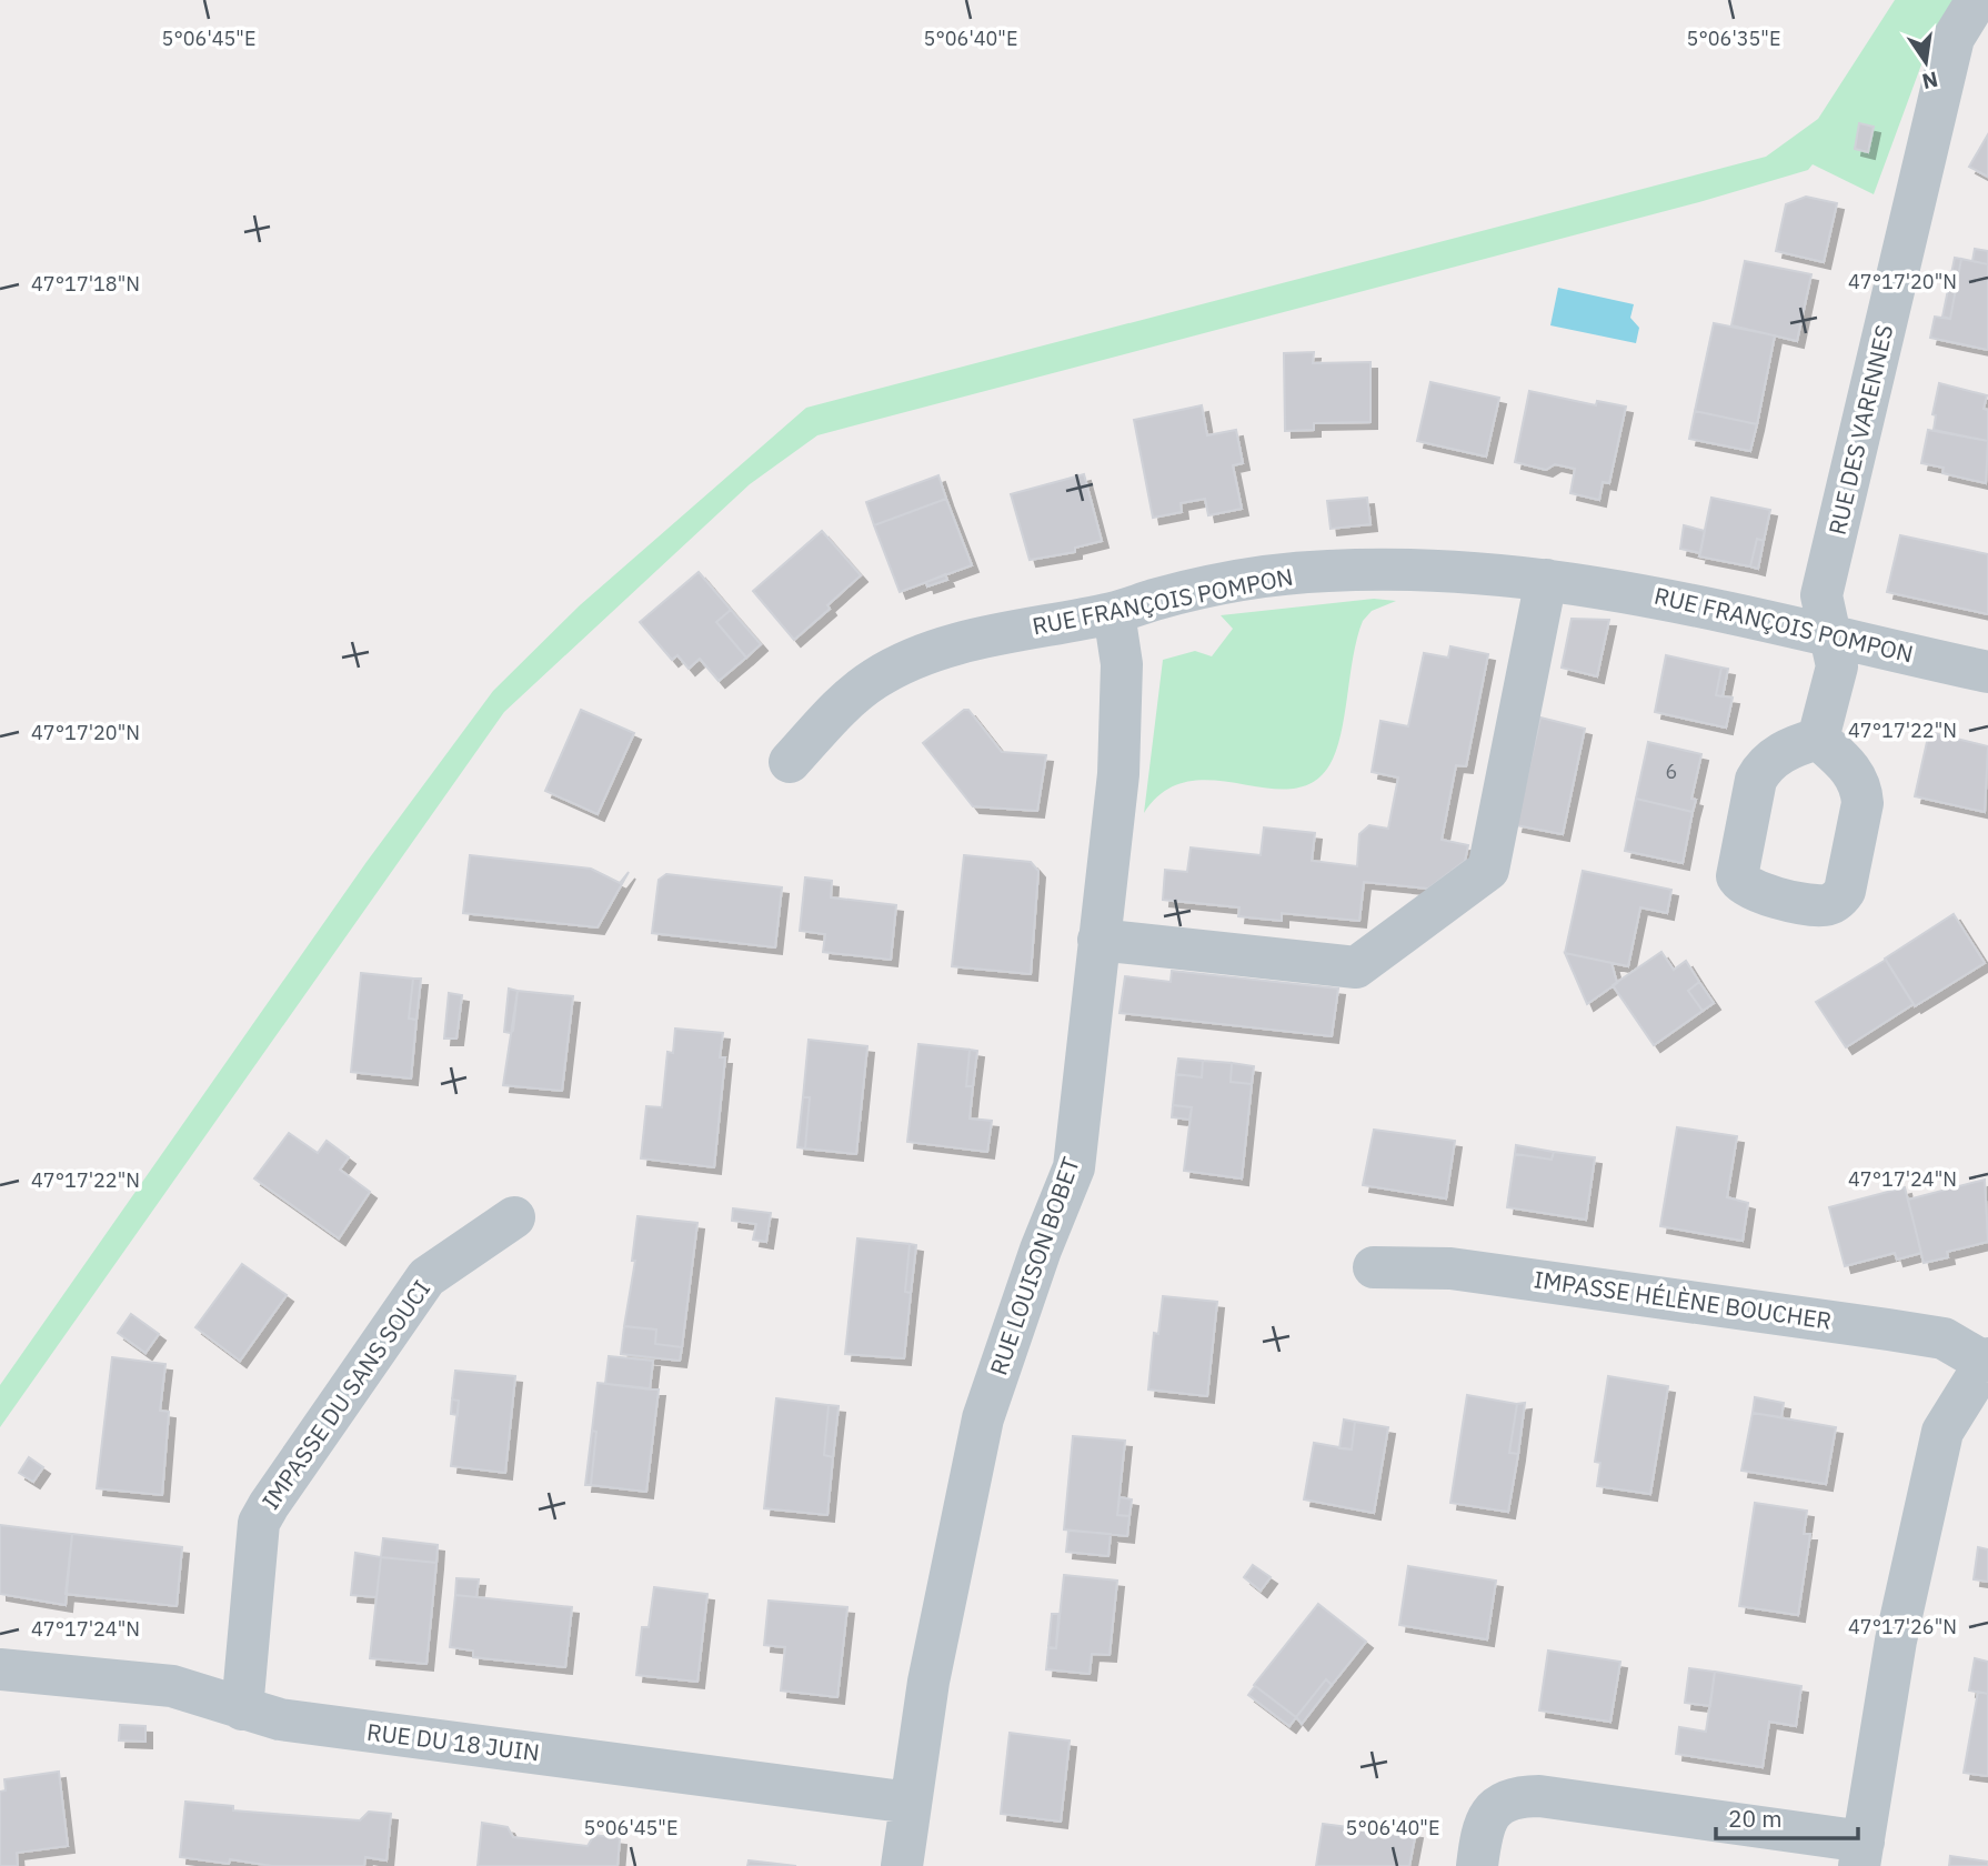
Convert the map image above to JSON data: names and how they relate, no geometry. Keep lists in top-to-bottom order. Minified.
{"streets":{"street":["RUE DES VARENNES","RUE FRANÇOIS POMPON","RUE LOUISON BOBET","IMPASSE HÉLÈNE BOUCHER","IMPASSE DU SANS SOUCI","RUE DU 18 JUIN"]},"crossings":[["RUE DES VARENNES","RUE FRANÇOIS POMPON"],["RUE FRANÇOIS POMPON","RUE LOUISON BOBET"],["RUE LOUISON BOBET","RUE DU 18 JUIN"],["IMPASSE DU SANS SOUCI","RUE DU 18 JUIN"]],"house_numbers":["6"],"scale_bar":"20 m","north":"bottom","coordinates":["5°06'45\"E","5°06'40\"E","5°06'35\"E","47°17'20\"N","47°17'18\"N","47°17'22\"N","47°17'24\"N","47°17'26\"N"]}
